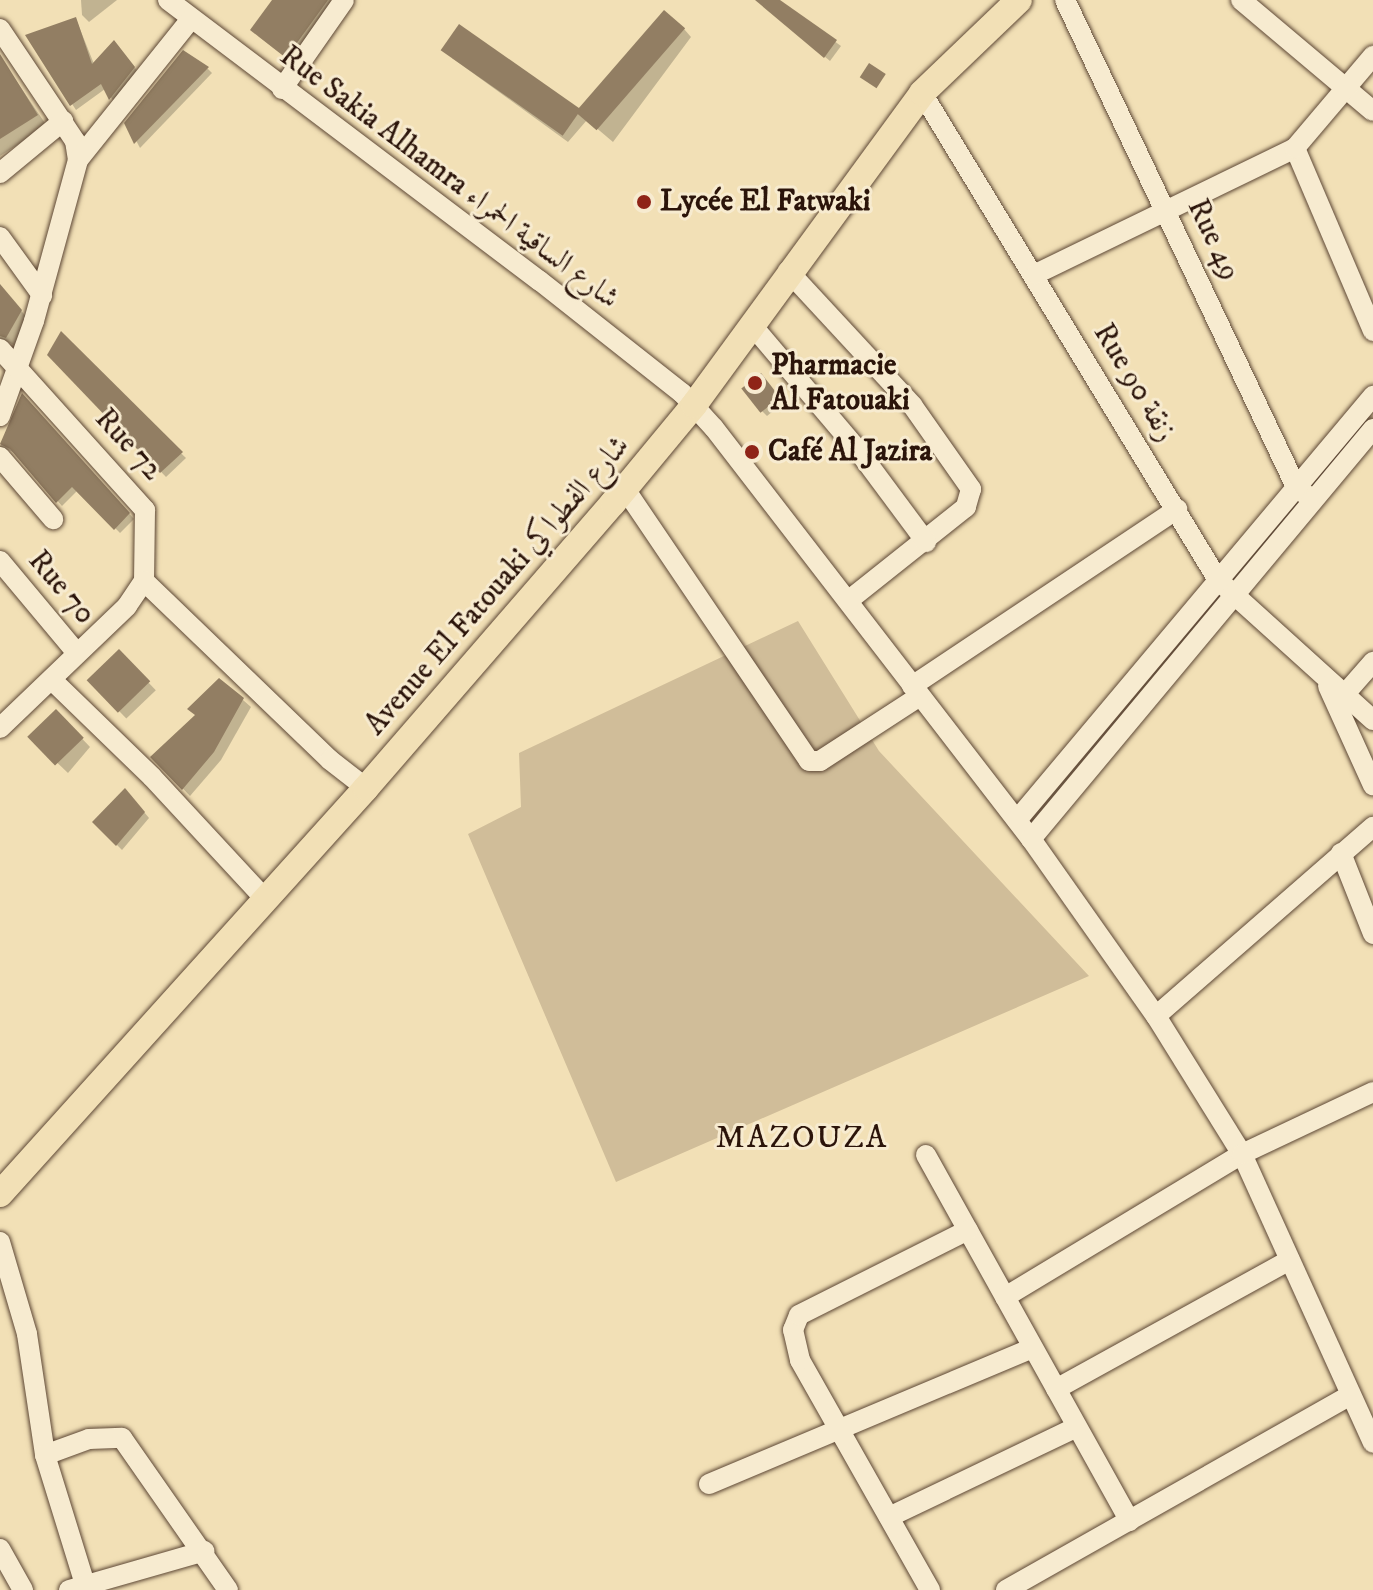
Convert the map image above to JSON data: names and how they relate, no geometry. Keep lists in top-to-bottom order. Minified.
{"streets":{"main road":["Avenue El Fatouaki شارع الفطواكي"],"street":["Rue Sakia Alhamra شارع الساقية الحمراء","Rue 49","Rue 90 زنقة","Rue 72","Rue 70"]},"crossings":[["Rue Sakia Alhamra شارع الساقية الحمراء","Avenue El Fatouaki شارع الفطواكي"],["Rue 90 زنقة","Avenue El Fatouaki شارع الفطواكي"]],"districts":["MAZOUZA"],"places":["Lycée El Fatwaki","Pharmacie Al Fatouaki","Café Al Jazira"]}
